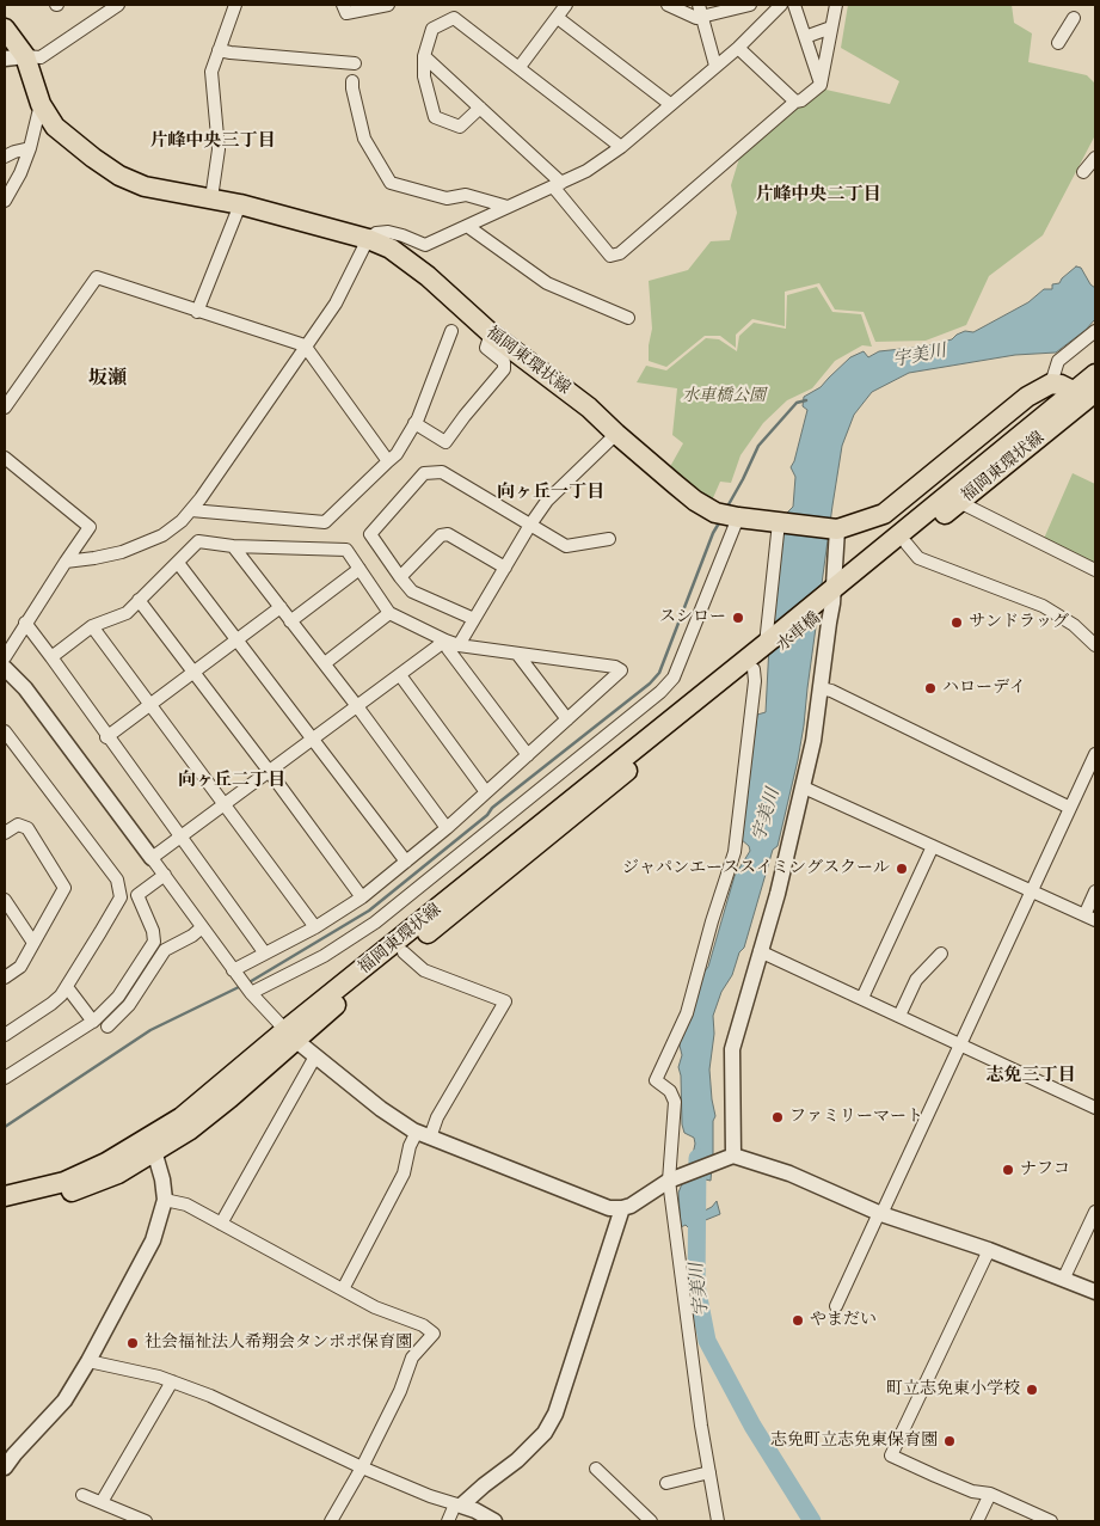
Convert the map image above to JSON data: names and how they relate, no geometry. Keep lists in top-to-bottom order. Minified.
{"streets":{"main road":["福岡東環状線","水車橋"]},"crossings":[["福岡東環状線","水車橋"]],"districts":["片峰中央三丁目","片峰中央二丁目","坂瀬","向ヶ丘一丁目","向ヶ丘二丁目","志免三丁目"],"water":["宇美川"],"parks":["水車橋公園"],"places":["スシロー","サンドラッグ","ハローデイ","ジャパンエーススイミングスクール","ファミリーマート","ナフコ","やまだい","社会福祉法人希翔会タンポポ保育園","町立志免東小学校","志免町立志免東保育園"]}
